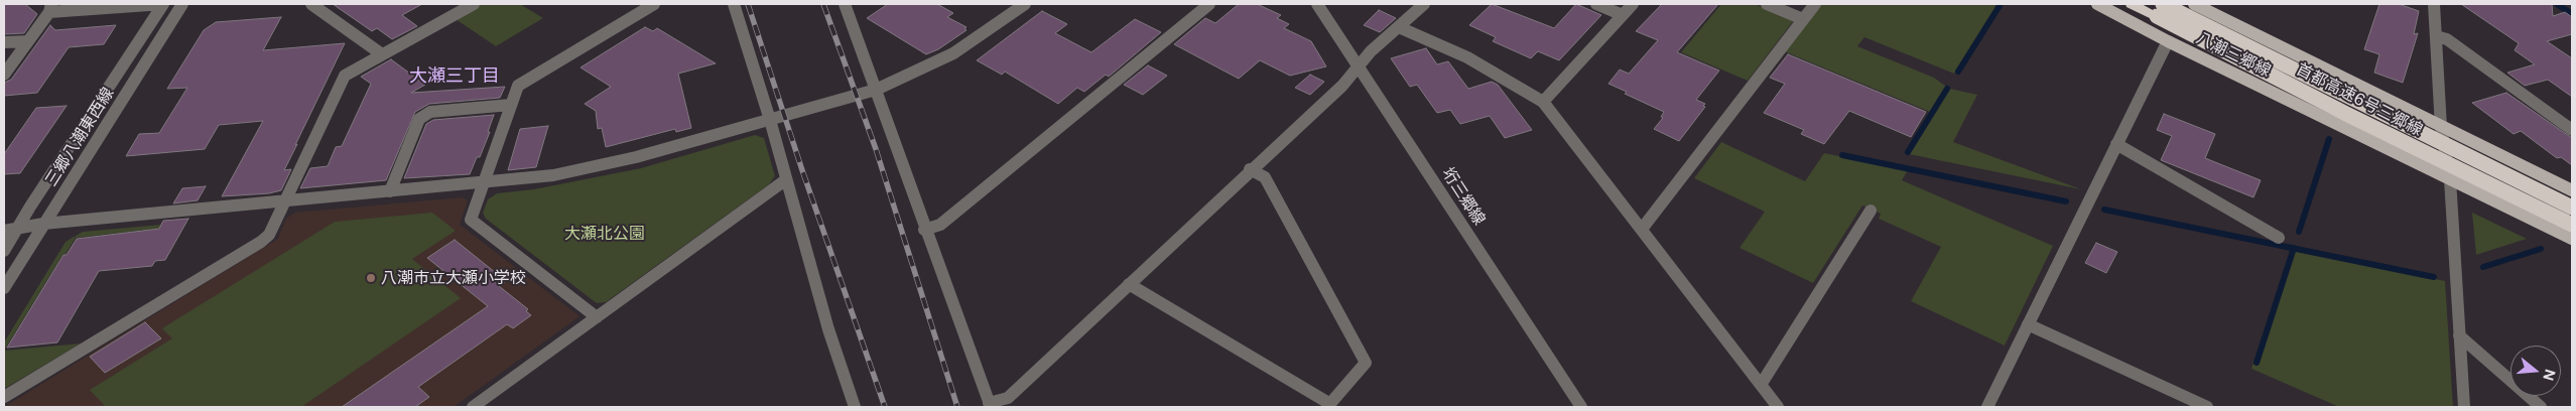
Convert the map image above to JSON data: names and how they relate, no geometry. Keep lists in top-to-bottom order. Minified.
{"streets":{"highway":["首都高速6号三郷線"],"main road":["八潮三郷線"],"street":["三郷八潮東西線","垳三郷線"]},"districts":["大瀬三丁目"],"parks":["大瀬北公園"],"places":["八潮市立大瀬小学校"],"north":"right"}
